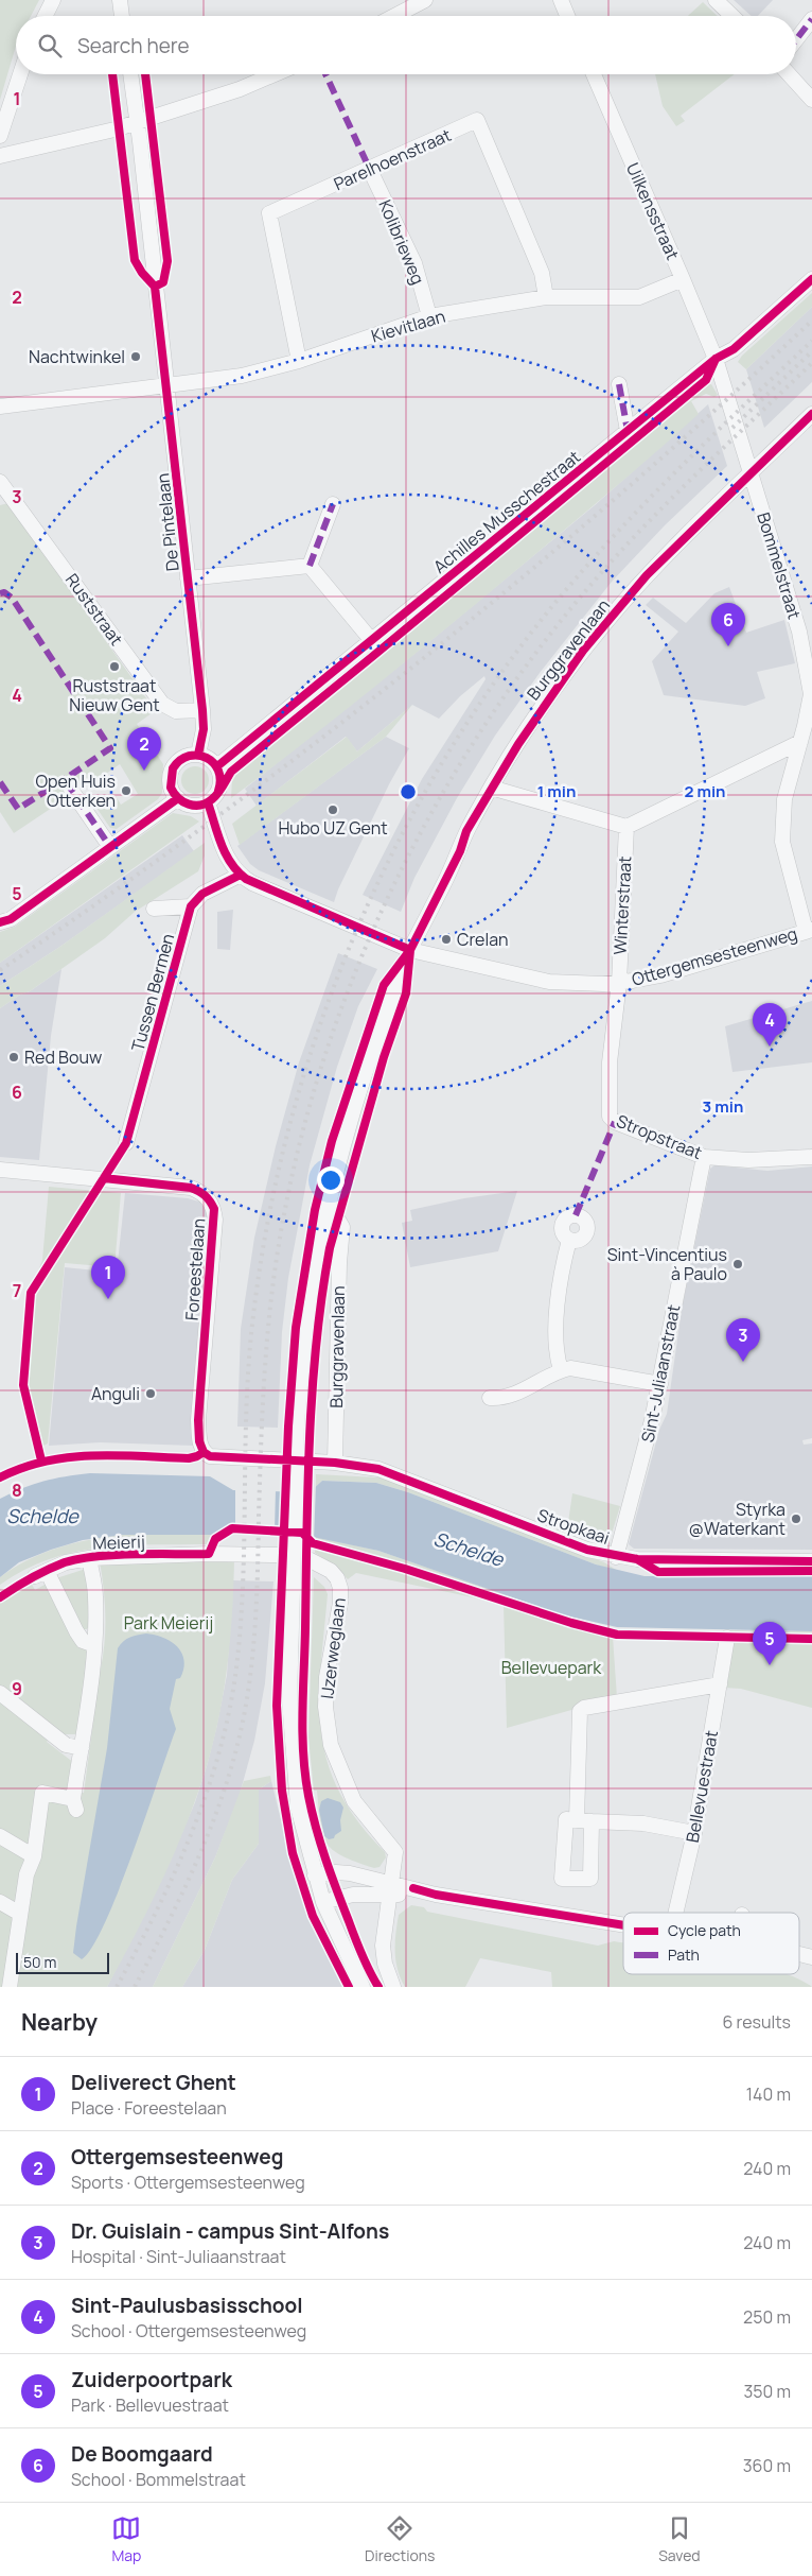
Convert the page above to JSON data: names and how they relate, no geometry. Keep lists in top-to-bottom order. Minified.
{"streets":{"street":["Parelhoenstraat","Uilkensstraat","Kolibrieweg","Kievitlaan","Achilles Musschestraat","De Pintelaan","Bommelstraat","Ruststraat","Burggravenlaan","Winterstraat","Ottergemsesteenweg","Tussen Bermen","Stropstraat","Foreestelaan","Sint-Juliaanstraat","Stropkaai","Meierij","IJzerweglaan","Bellevuestraat"]},"crossings":[["Parelhoenstraat","Kolibrieweg"],["Parelhoenstraat","Kievitlaan"],["Uilkensstraat","Kievitlaan"],["Uilkensstraat","Achilles Musschestraat"],["Uilkensstraat","Bommelstraat"],["Kolibrieweg","Kievitlaan"],["Kievitlaan","De Pintelaan"],["Achilles Musschestraat","De Pintelaan"],["Achilles Musschestraat","Bommelstraat"],["Achilles Musschestraat","Ottergemsesteenweg"],["De Pintelaan","Ruststraat"],["De Pintelaan","Ottergemsesteenweg"],["Bommelstraat","Burggravenlaan"],["Bommelstraat","Ottergemsesteenweg"],["Burggravenlaan","Ottergemsesteenweg"],["Burggravenlaan","Stropkaai"],["Winterstraat","Ottergemsesteenweg"],["Winterstraat","Stropstraat"],["Ottergemsesteenweg","Stropstraat"],["Stropstraat","Sint-Juliaanstraat"],["Foreestelaan","Stropkaai"],["Sint-Juliaanstraat","Stropkaai"],["Meierij","IJzerweglaan"]],"water":["Schelde"],"parks":["Park Meierij","Bellevuepark"],"places":["Nachtwinkel","Ruststraat Nieuw Gent","Open Huis Otterken","Hubo UZ Gent","Crelan","Red Bouw","Sint-Vincentius à Paulo","Anguli","Styrka @Waterkant"],"legend":["Cycle path","Path"],"scale_bar":"50 m","page":{"search":"Search here","pins":["6","2","4","1","3","5"],"scale":"50 m","heading":["Nearby","6 results"],"list":[{"mark":"1","name":"Deliverect Ghent","note":"Place · Foreestelaan","value":"140 m"},{"mark":"2","name":"Ottergemsesteenweg","note":"Sports · Ottergemsesteenweg","value":"240 m"},{"mark":"3","name":"Dr. Guislain - campus Sint-Alfons","note":"Hospital · Sint-Juliaanstraat","value":"240 m"},{"mark":"4","name":"Sint-Paulusbasisschool","note":"School · Ottergemsesteenweg","value":"250 m"},{"mark":"5","name":"Zuiderpoortpark","note":"Park · Bellevuestraat","value":"350 m"},{"mark":"6","name":"De Boomgaard","note":"School · Bommelstraat","value":"360 m"}],"nav":["Map","Directions","Saved"]},"grid":{"rows":["1","2","3","4","5","6","7","8","9"]},"rings":["1 min","2 min","3 min"]}
